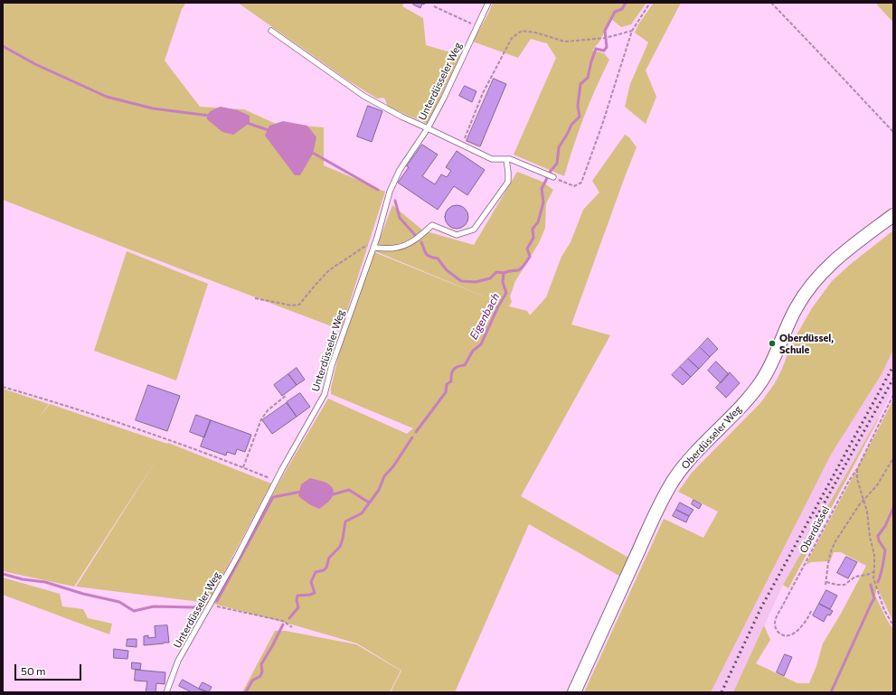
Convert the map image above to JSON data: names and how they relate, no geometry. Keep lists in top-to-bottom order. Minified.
{"streets":{"street":["Oberdüsseler Weg"],"lane":["Unterdüsseler Weg"],"path":["Oberdüssel"]},"water":["Eigenbach"],"places":["Oberdüssel, Schule"],"scale_bar":"50 m"}
